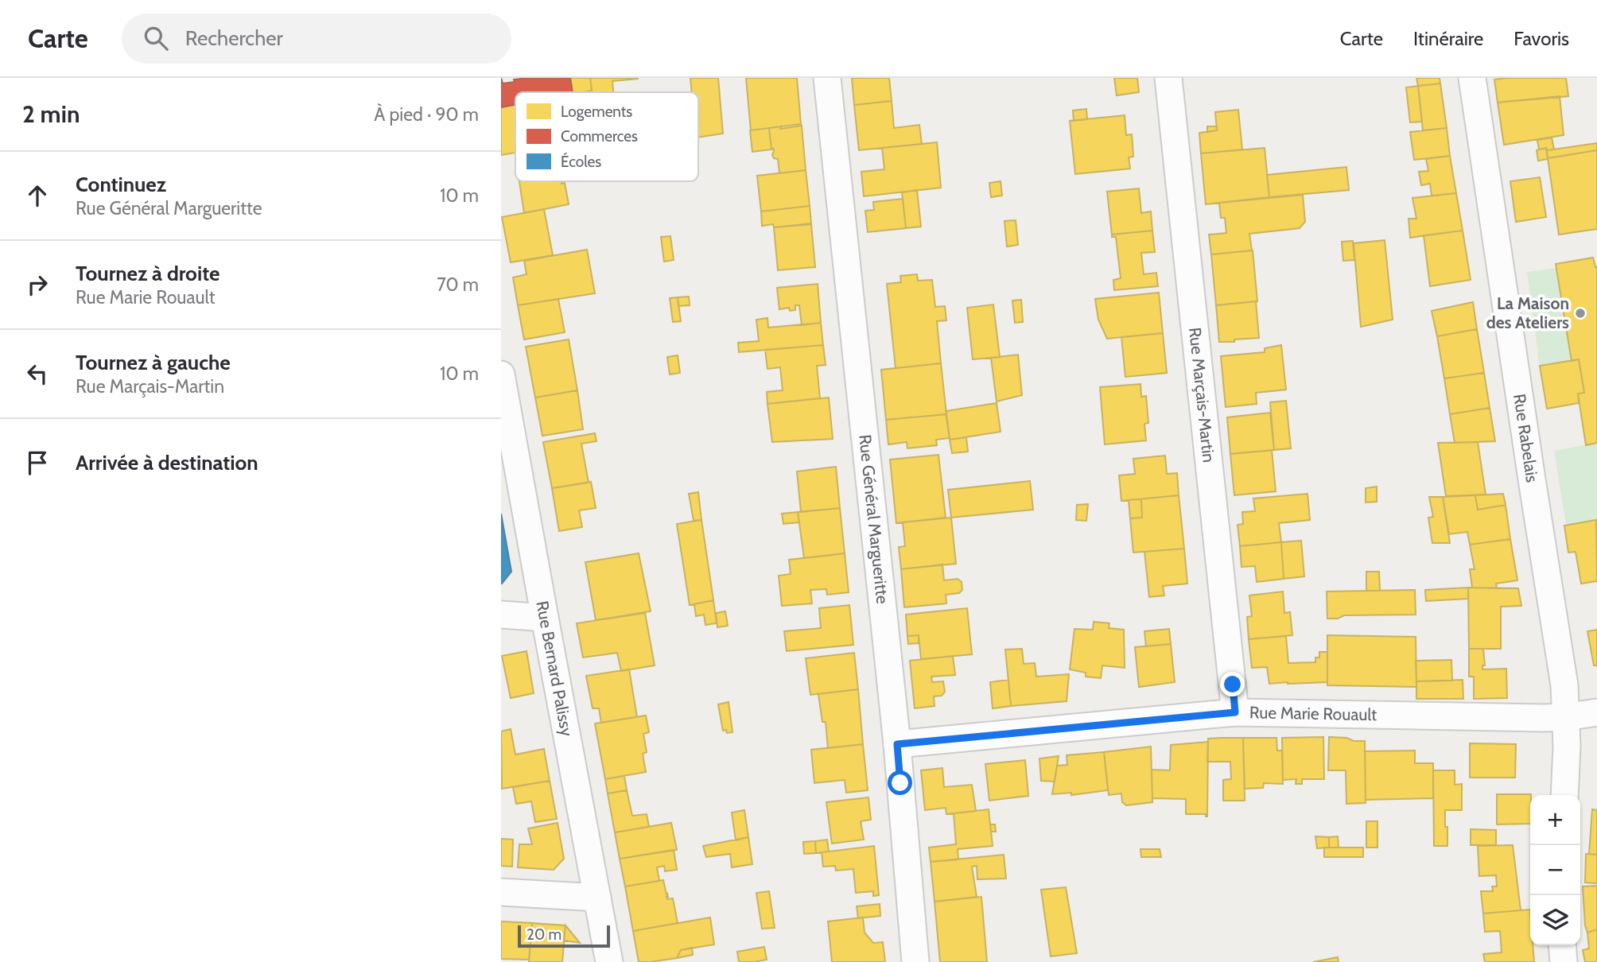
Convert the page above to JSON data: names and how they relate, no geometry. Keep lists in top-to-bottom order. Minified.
{"streets":{"street":["Rue Marçais-Martin","Rue Rabelais","Rue Général Margueritte","Rue Bernard Palissy","Rue Marie Rouault"]},"crossings":[["Rue Marçais-Martin","Rue Marie Rouault"],["Rue Rabelais","Rue Marie Rouault"],["Rue Général Margueritte","Rue Marie Rouault"]],"places":["La Maison des Ateliers"],"legend":["Logements","Commerces","Écoles"],"scale_bar":"20 m","page":{"header":"Carte","search":"Rechercher","nav":["Carte","Itinéraire","Favoris"],"heading":["2 min","À pied · 90 m"],"list":[["Continuez","Rue Général Margueritte","10 m"],["Tournez à droite","Rue Marie Rouault","70 m"],["Tournez à gauche","Rue Marçais-Martin","10 m"],"Arrivée à destination"],"map_buttons":["+","−"],"scale":"20 m"}}
